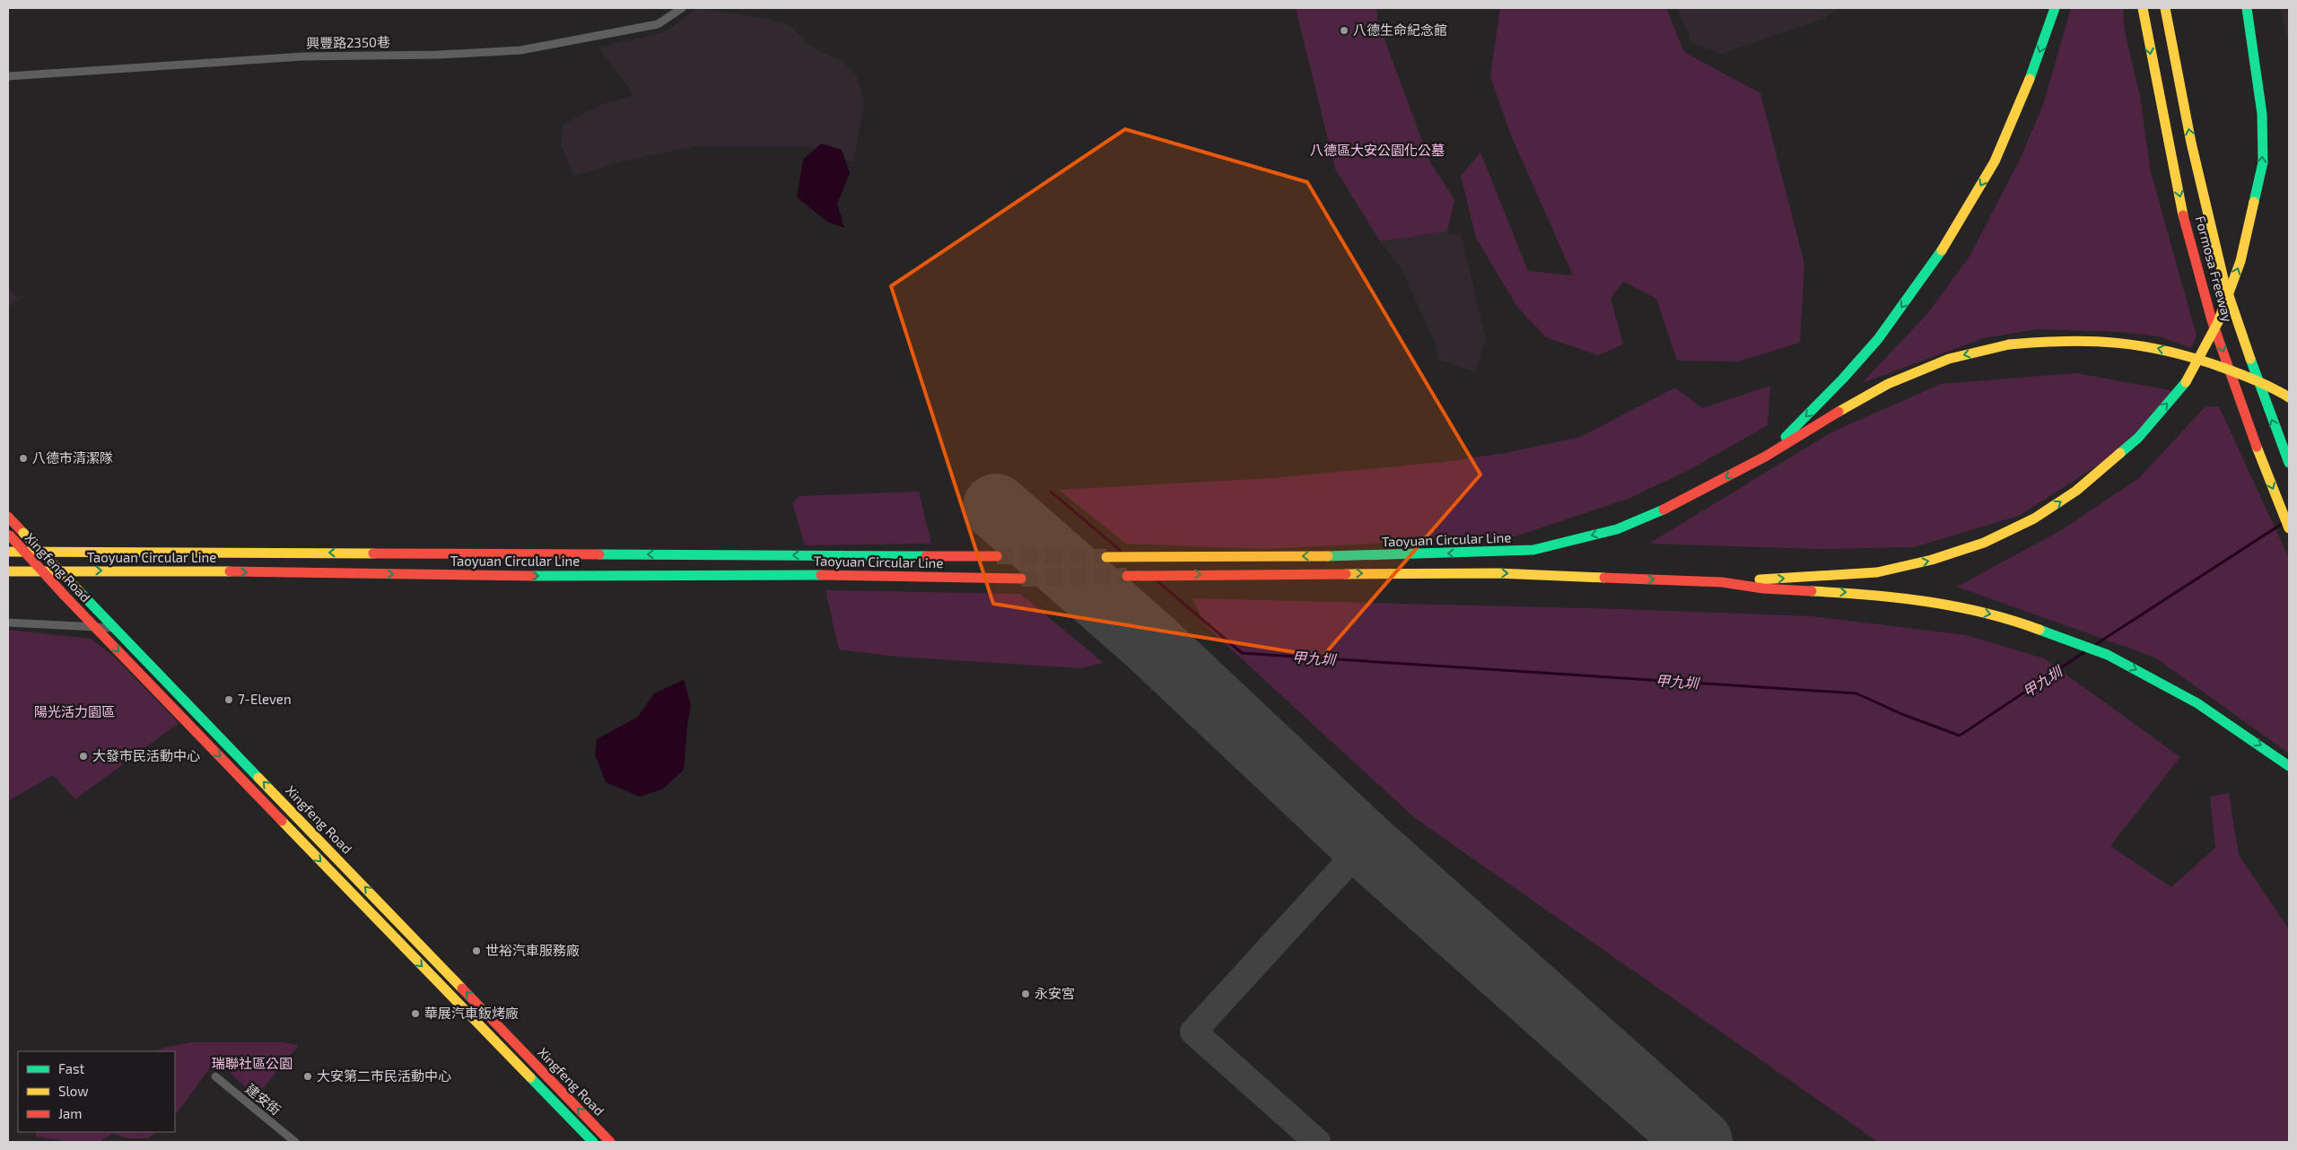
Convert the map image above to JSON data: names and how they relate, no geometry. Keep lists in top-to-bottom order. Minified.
{"streets":{"main road":["Formosa Freeway","Taoyuan Circular Line","Xingfeng Road"],"street":["興豐路2350巷","建安街"]},"water":["甲九圳"],"parks":["八德區大安公園化公墓","陽光活力園區","瑞聯社區公園"],"places":["八德生命紀念館","八德市清潔隊","7-Eleven","大發市民活動中心","世裕汽車服務廠","永安宮","華展汽車鈑烤廠","大安第二市民活動中心"],"legend":["Fast","Slow","Jam"]}
